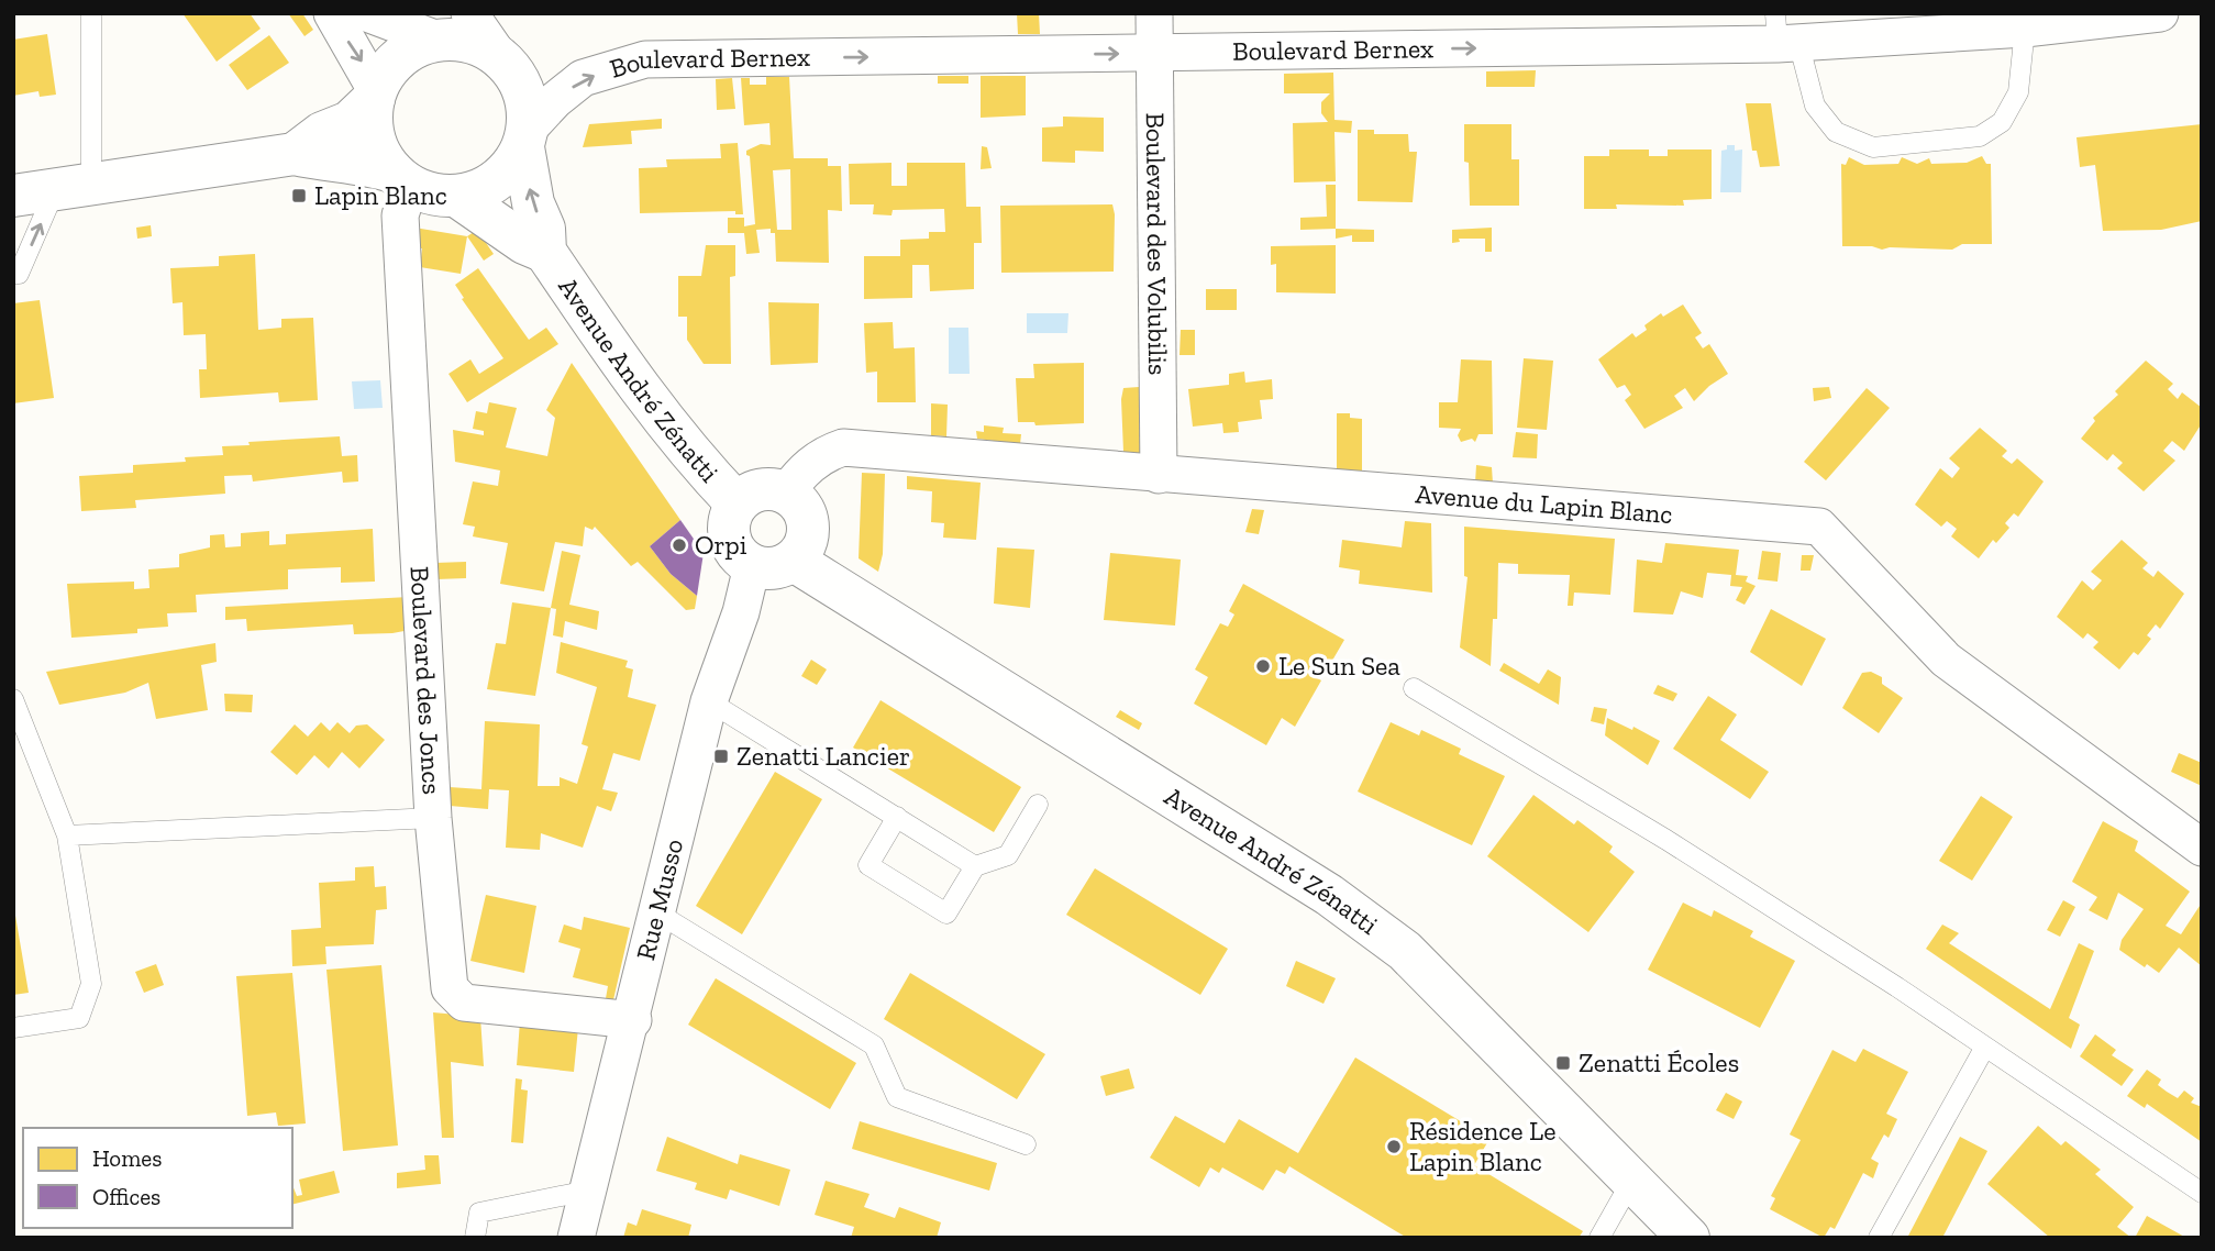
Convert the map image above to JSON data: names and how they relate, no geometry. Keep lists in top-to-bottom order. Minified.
{"streets":{"street":["Boulevard Bernex","Boulevard des Volubilis","Avenue André Zénatti","Avenue du Lapin Blanc","Boulevard des Joncs","Rue Musso"]},"crossings":[["Boulevard Bernex","Boulevard des Volubilis"],["Boulevard Bernex","Avenue André Zénatti"],["Boulevard Bernex","Boulevard des Joncs"],["Boulevard des Volubilis","Avenue du Lapin Blanc"],["Avenue André Zénatti","Avenue du Lapin Blanc"],["Avenue André Zénatti","Boulevard des Joncs"],["Avenue André Zénatti","Rue Musso"],["Avenue du Lapin Blanc","Rue Musso"],["Boulevard des Joncs","Rue Musso"]],"one_way":["Boulevard Bernex"],"places":{"transit":["Lapin Blanc","Zenatti Lancier","Zenatti Écoles"],"other":["Orpi","Le Sun Sea","Résidence Le Lapin Blanc"]},"legend":["Homes","Offices"]}
